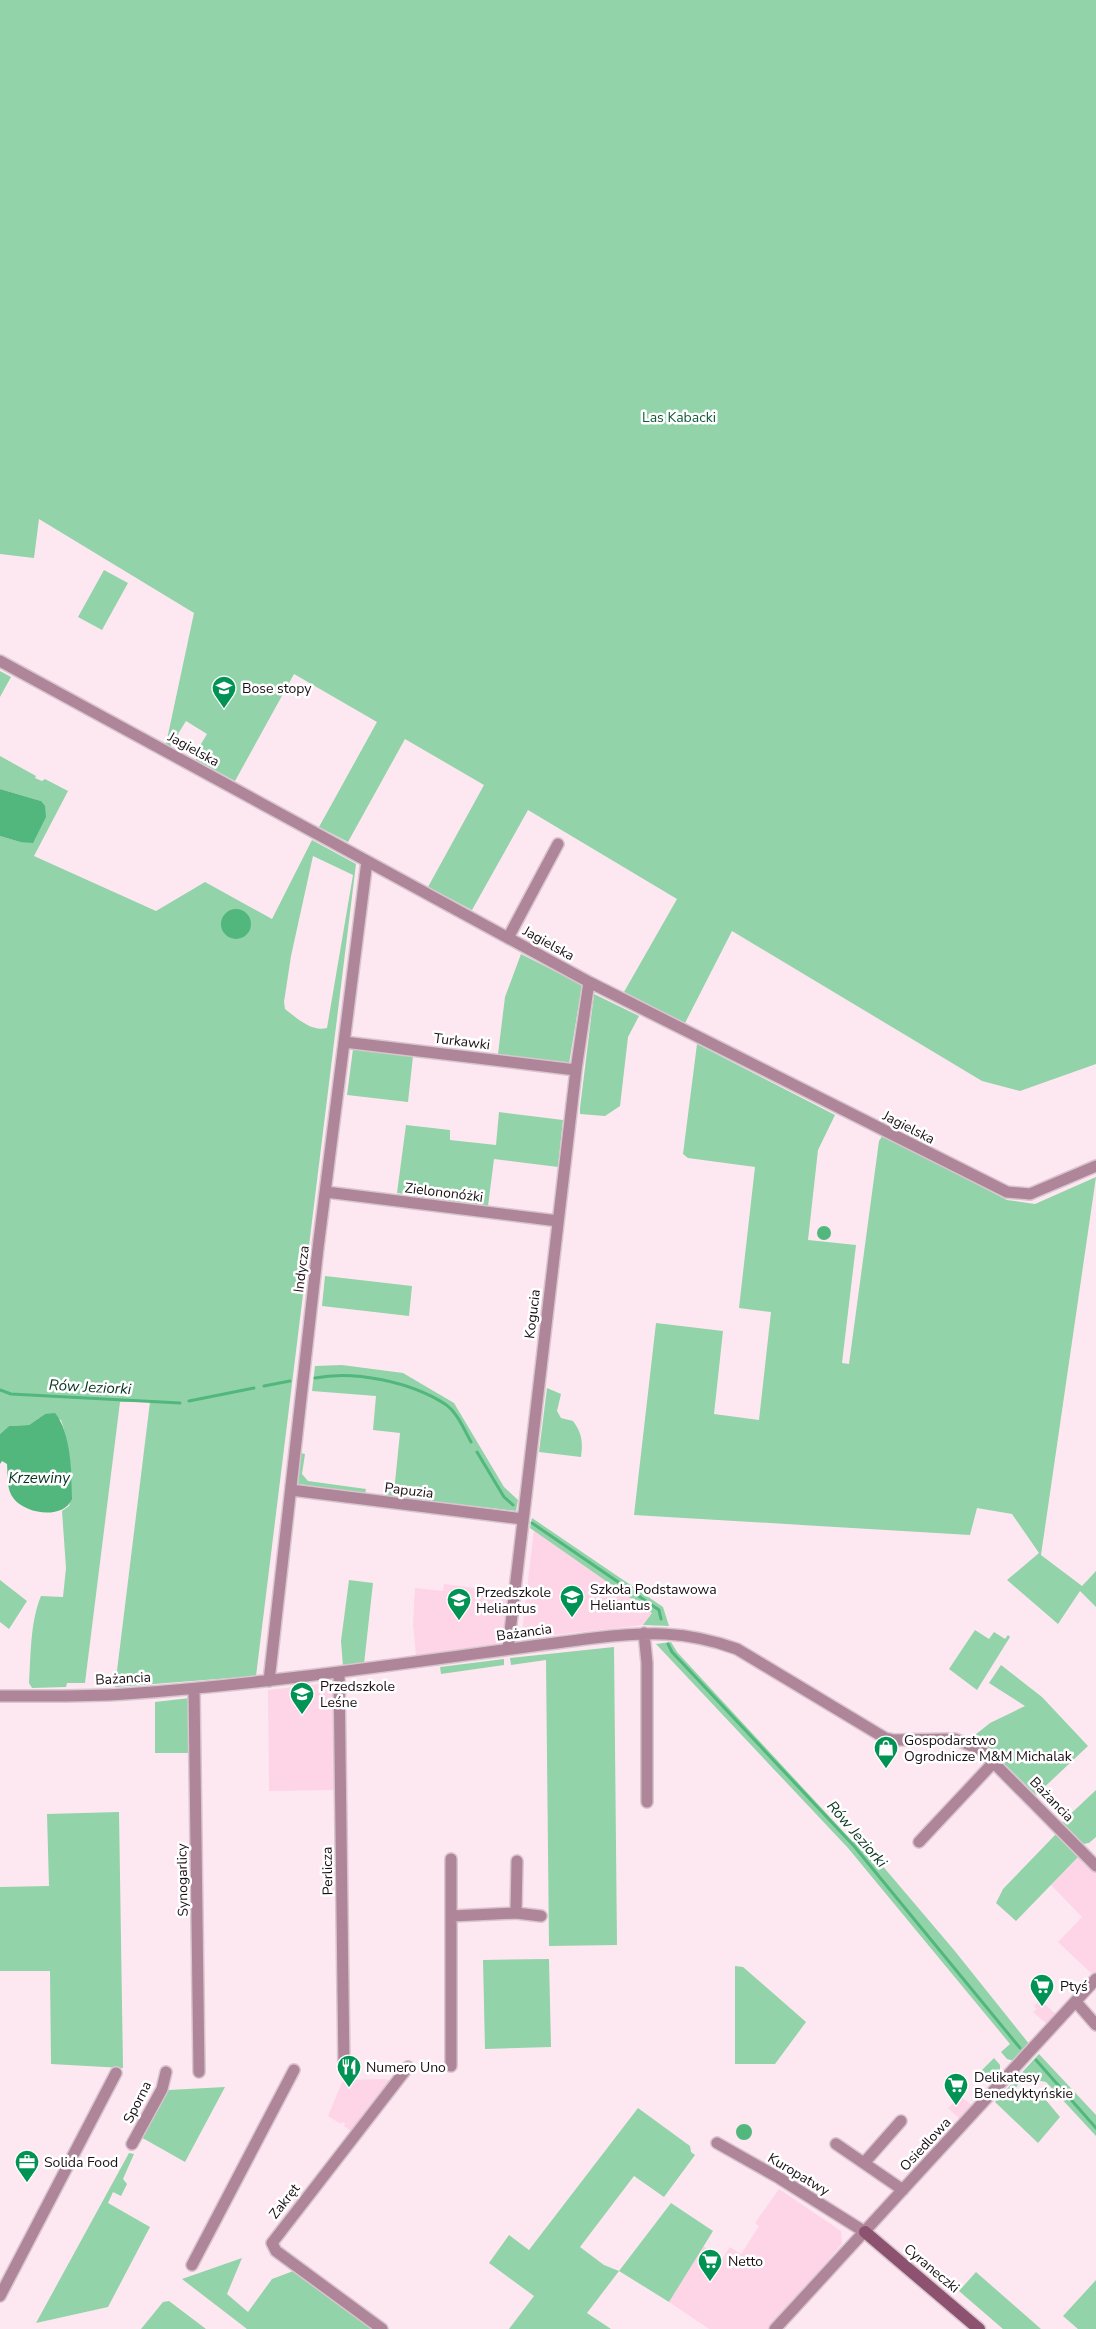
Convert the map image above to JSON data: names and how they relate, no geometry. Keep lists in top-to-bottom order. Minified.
{"streets":{"street":["Jagielska","Turkawki","Zielononóżki","Indycza","Kogucia","Papuzia","Bażancia","Perlicza","Synogarlicy","Sporna","Osiedlowa","Kuropatwy","Zakręt","Cyraneczki"]},"crossings":[["Jagielska","Indycza"],["Jagielska","Kogucia"],["Turkawki","Indycza"],["Turkawki","Kogucia"],["Zielononóżki","Indycza"],["Zielononóżki","Kogucia"],["Indycza","Papuzia"],["Indycza","Bażancia"],["Kogucia","Papuzia"],["Kogucia","Bażancia"],["Bażancia","Perlicza"],["Bażancia","Synogarlicy"],["Osiedlowa","Kuropatwy"],["Osiedlowa","Cyraneczki"],["Kuropatwy","Cyraneczki"]],"water":["Rów Jeziorki","Krzewiny"],"parks":["Las Kabacki"],"places":{"school or university":["Bose stopy","Szkoła Podstawowa Heliantus","Przedszkole Heliantus","Przedszkole Leśne"],"shop":["Gospodarstwo Ogrodnicze M&M Michalak"],"supermarket":["Ptyś","Delikatesy Benedyktyńskie","Netto"],"restaurant":["Numero Uno"],"office":["Solida Food"]}}
